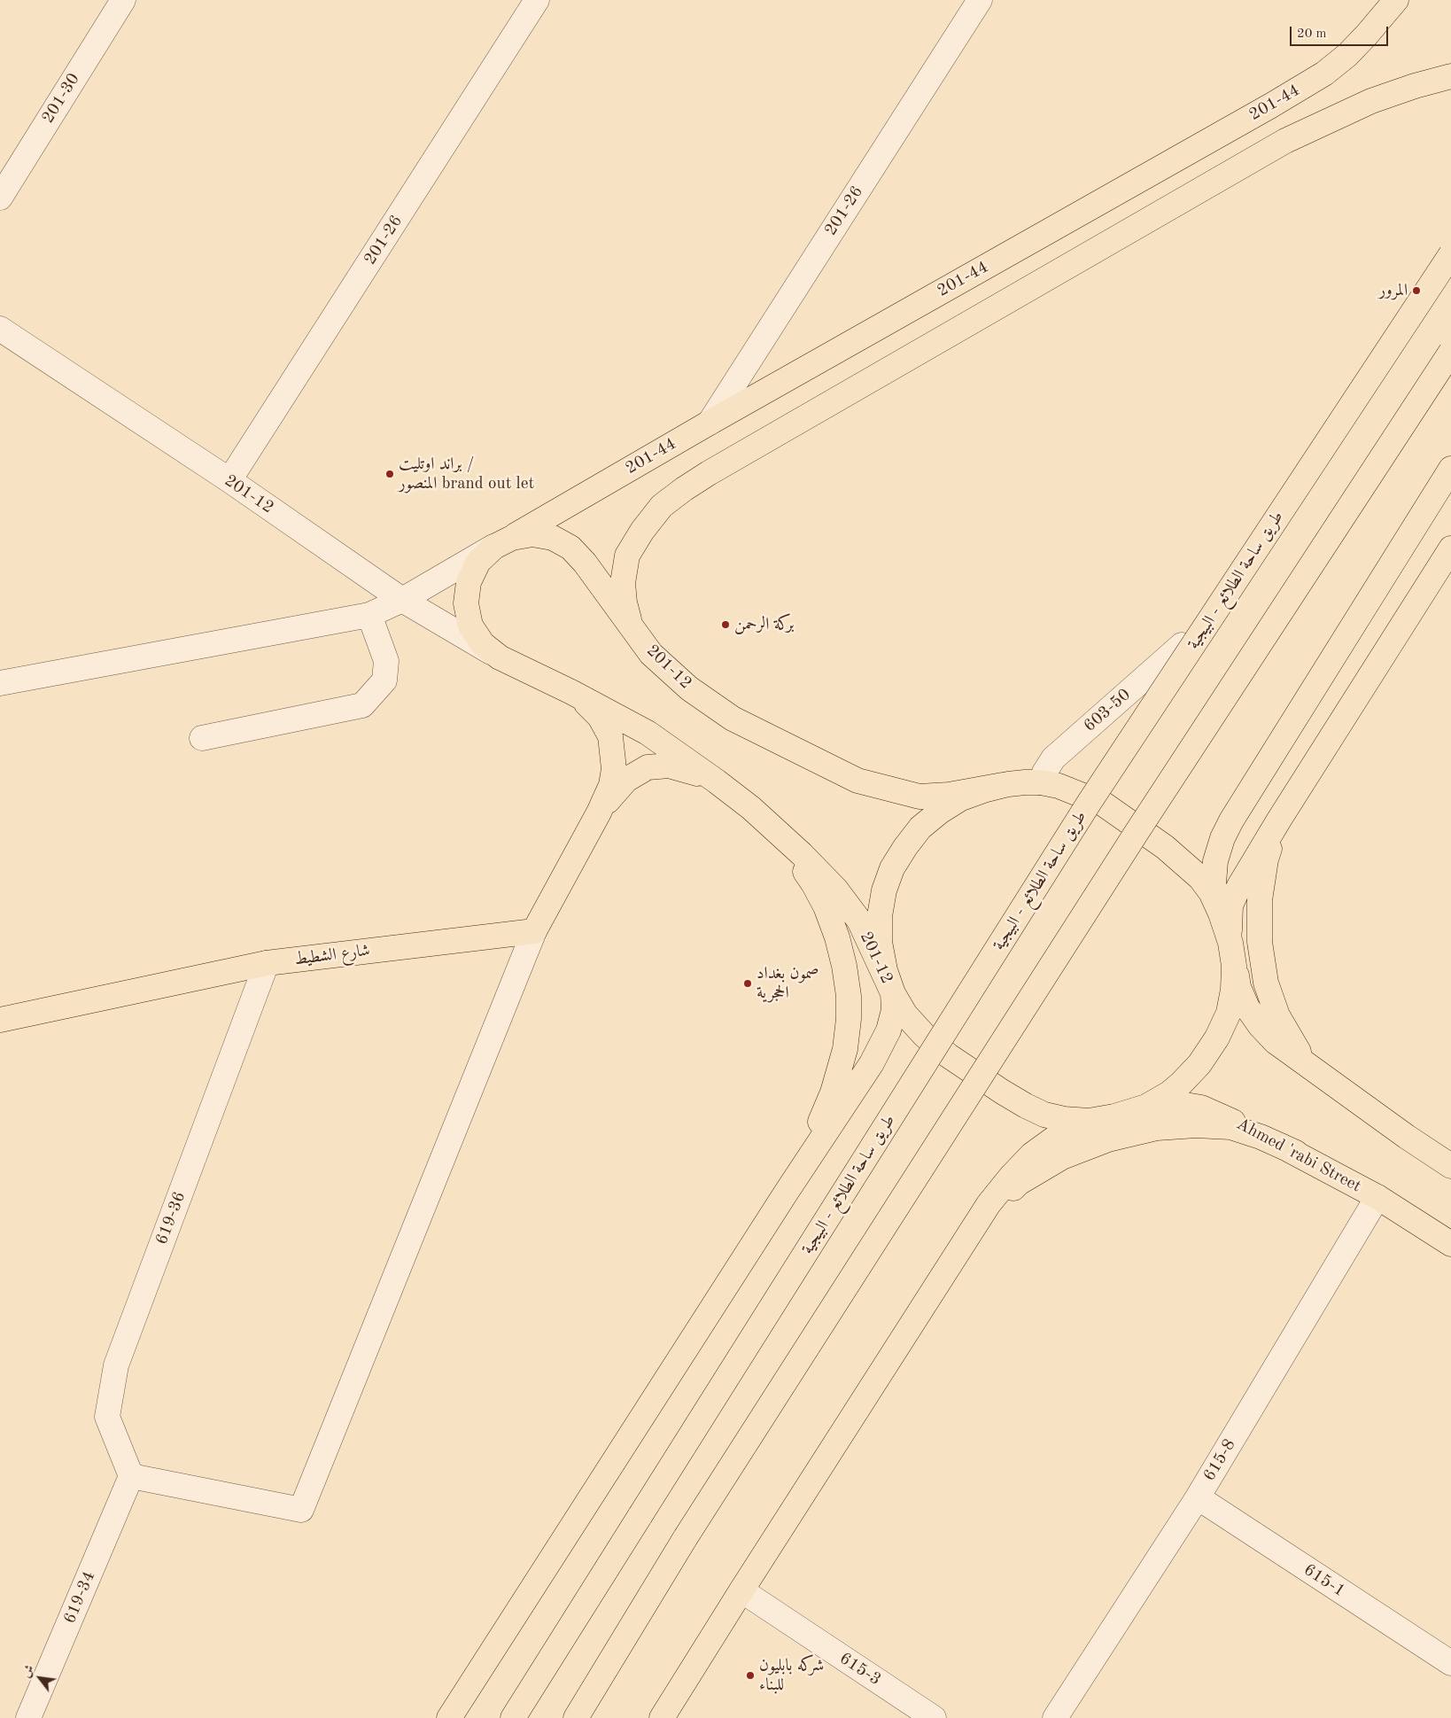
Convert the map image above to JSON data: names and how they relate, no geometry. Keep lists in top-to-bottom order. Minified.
{"streets":{"main road":["201-44","201-12","طريق ساحة الطلائع - البيجية","شارع الشطيط","Ahmed 'rabi Street"],"street":["201-30","201-26","603-50","619-36","615-8","615-1","619-34","615-3"]},"crossings":[["201-44","201-26"],["201-44","201-12"],["201-26","201-12"],["شارع الشطيط","619-36"],["Ahmed 'rabi Street","615-8"],["619-36","619-34"],["615-8","615-1"]],"places":["المرور","براند اوتليت / المنصور brand out let","بركة الرحمن","صمون بغداد الحجرية","شركه بابليون للبناء"],"scale_bar":"20 m","north":"top left"}
